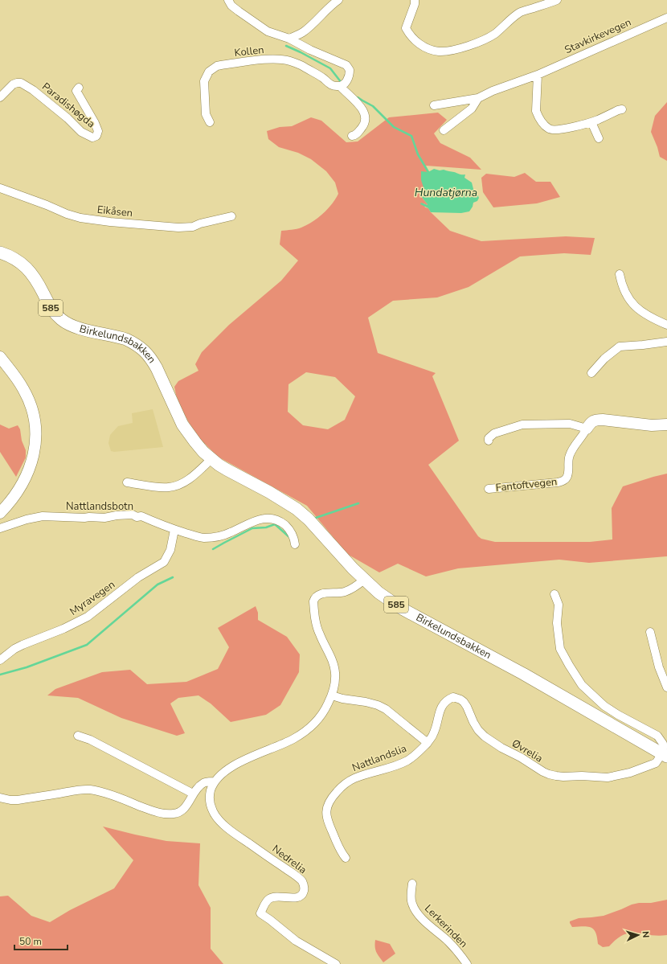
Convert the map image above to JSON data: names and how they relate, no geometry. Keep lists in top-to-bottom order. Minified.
{"streets":{"main road":["585","Birkelundsbakken"],"street":["Stavkirkevegen","Kollen","Paradishøgda","Eikåsen","Fantoftvegen","Nattlandsbotn","Myravegen","Øvrelia","Nattlandslia","Nedrelia","Lerkerinden"]},"crossings":[["Birkelundsbakken","Øvrelia"],["Nattlandsbotn","Myravegen"],["Øvrelia","Nattlandslia"],["Nattlandslia","Nedrelia"]],"water":["Hundatjørna"],"scale_bar":"50 m","north":"right"}
